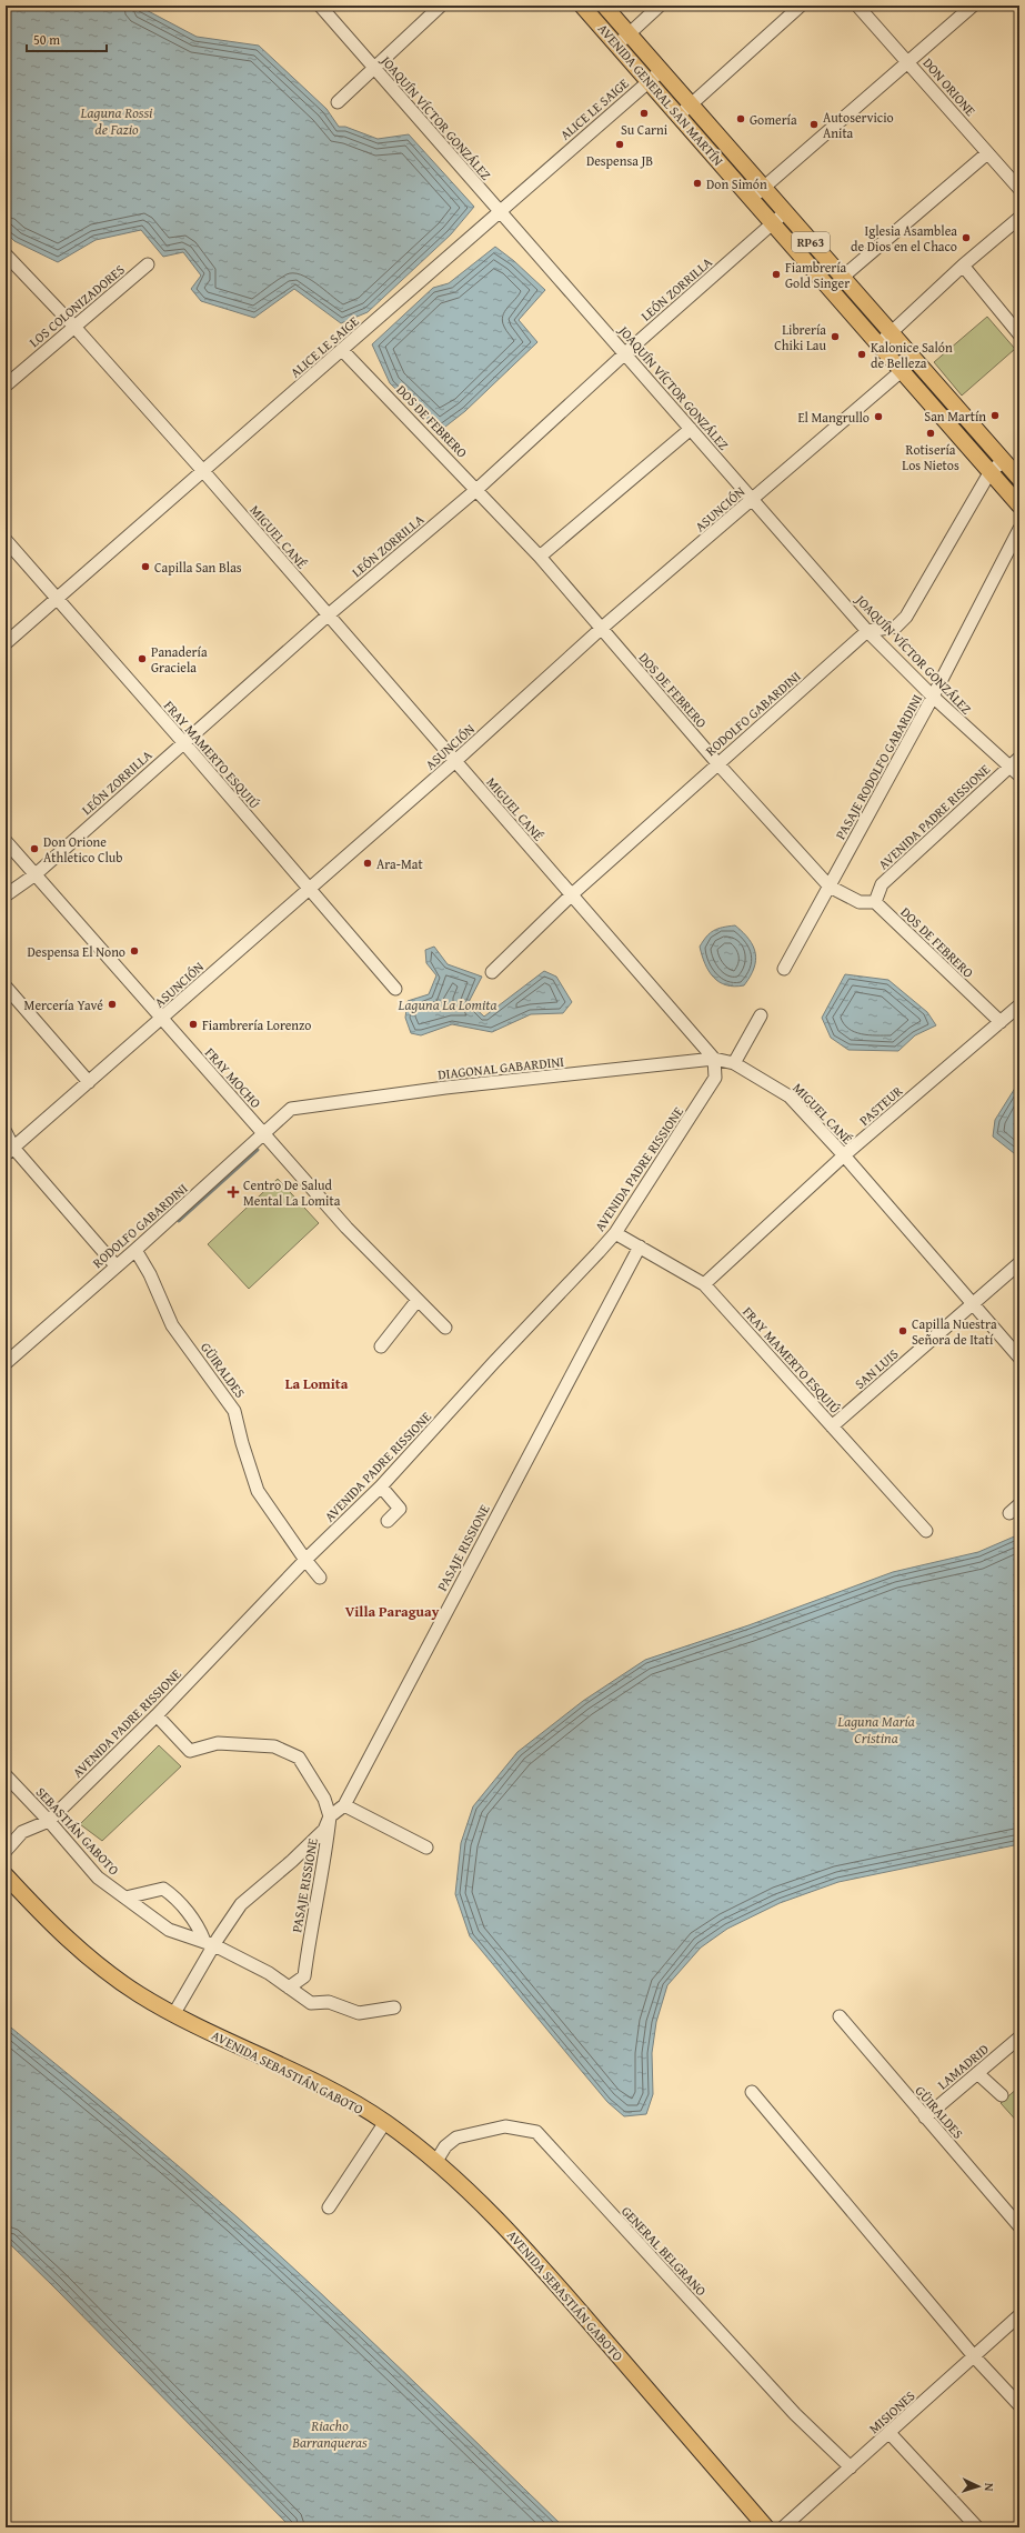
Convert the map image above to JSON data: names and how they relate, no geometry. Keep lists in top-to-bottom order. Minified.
{"streets":{"main road":["AVENIDA GENERAL SAN MARTÍN","RP63","AVENIDA SEBASTIÁN GABOTO"],"street":["DON ORIONE","ALICE LE SAIGE","JOAQUÍN VÍCTOR GONZÁLEZ","LEÓN ZORRILLA","LOS COLONIZADORES","DOS DE FEBRERO","ASUNCIÓN","MIGUEL CANÉ","RODOLFO GABARDINI","FRAY MAMERTO ESQUIÚ","PASAJE RODOLFO GABARDINI","AVENIDA PADRE RISSIONE","DIAGONAL GABARDINI","FRAY MOCHO","PASTEUR","SAN LUIS","GÜIRALDES","PASAJE RISSIONE","SEBASTIÁN GABOTO","LAMADRID","GENERAL BELGRANO","MISIONES"]},"crossings":[["AVENIDA GENERAL SAN MARTÍN","ALICE LE SAIGE"],["AVENIDA GENERAL SAN MARTÍN","LEÓN ZORRILLA"],["AVENIDA GENERAL SAN MARTÍN","ASUNCIÓN"],["ALICE LE SAIGE","JOAQUÍN VÍCTOR GONZÁLEZ"],["ALICE LE SAIGE","DOS DE FEBRERO"],["ALICE LE SAIGE","MIGUEL CANÉ"],["ALICE LE SAIGE","FRAY MAMERTO ESQUIÚ"],["JOAQUÍN VÍCTOR GONZÁLEZ","LEÓN ZORRILLA"],["JOAQUÍN VÍCTOR GONZÁLEZ","ASUNCIÓN"],["JOAQUÍN VÍCTOR GONZÁLEZ","RODOLFO GABARDINI"],["JOAQUÍN VÍCTOR GONZÁLEZ","PASAJE RODOLFO GABARDINI"],["JOAQUÍN VÍCTOR GONZÁLEZ","AVENIDA PADRE RISSIONE"],["LEÓN ZORRILLA","DOS DE FEBRERO"],["LEÓN ZORRILLA","MIGUEL CANÉ"],["LEÓN ZORRILLA","FRAY MAMERTO ESQUIÚ"],["LEÓN ZORRILLA","FRAY MOCHO"],["LOS COLONIZADORES","MIGUEL CANÉ"],["DOS DE FEBRERO","ASUNCIÓN"],["DOS DE FEBRERO","RODOLFO GABARDINI"],["DOS DE FEBRERO","PASAJE RODOLFO GABARDINI"],["DOS DE FEBRERO","AVENIDA PADRE RISSIONE"],["DOS DE FEBRERO","PASTEUR"],["ASUNCIÓN","MIGUEL CANÉ"],["ASUNCIÓN","FRAY MAMERTO ESQUIÚ"],["ASUNCIÓN","FRAY MOCHO"],["MIGUEL CANÉ","RODOLFO GABARDINI"],["MIGUEL CANÉ","AVENIDA PADRE RISSIONE"],["MIGUEL CANÉ","DIAGONAL GABARDINI"],["MIGUEL CANÉ","PASTEUR"],["MIGUEL CANÉ","SAN LUIS"],["RODOLFO GABARDINI","DIAGONAL GABARDINI"],["RODOLFO GABARDINI","FRAY MOCHO"],["RODOLFO GABARDINI","GÜIRALDES"],["FRAY MAMERTO ESQUIÚ","AVENIDA PADRE RISSIONE"],["FRAY MAMERTO ESQUIÚ","PASTEUR"],["FRAY MAMERTO ESQUIÚ","SAN LUIS"],["FRAY MAMERTO ESQUIÚ","PASAJE RISSIONE"],["AVENIDA PADRE RISSIONE","DIAGONAL GABARDINI"],["AVENIDA PADRE RISSIONE","GÜIRALDES"],["AVENIDA PADRE RISSIONE","SEBASTIÁN GABOTO"],["GÜIRALDES","LAMADRID"],["PASAJE RISSIONE","SEBASTIÁN GABOTO"],["AVENIDA SEBASTIÁN GABOTO","GENERAL BELGRANO"],["GENERAL BELGRANO","MISIONES"]],"districts":["La Lomita","Villa Paraguay"],"water":["Laguna Rossi de Fazio","Laguna La Lomita","Laguna María Cristina","Riacho Barranqueras"],"places":{"other":["Su Carni","Gomería","Autoservicio Anita","Despensa JB","Don Simón","Iglesia Asamblea de Dios en el Chaco","Fiambrería Gold Singer","Librería Chiki Lau","Kalonice Salón de Belleza","San Martín","El Mangrullo","Rotisería Los Nietos","Capilla San Blas","Panadería Graciela","Don Orione Athletico Club","Ara-Mat","Despensa El Nono","Mercería Yavé","Fiambrería Lorenzo","Capilla Nuestra Señora de Itatí"],"health":["Centro De Salud Mental La Lomita"]},"scale_bar":"50 m","north":"right"}
